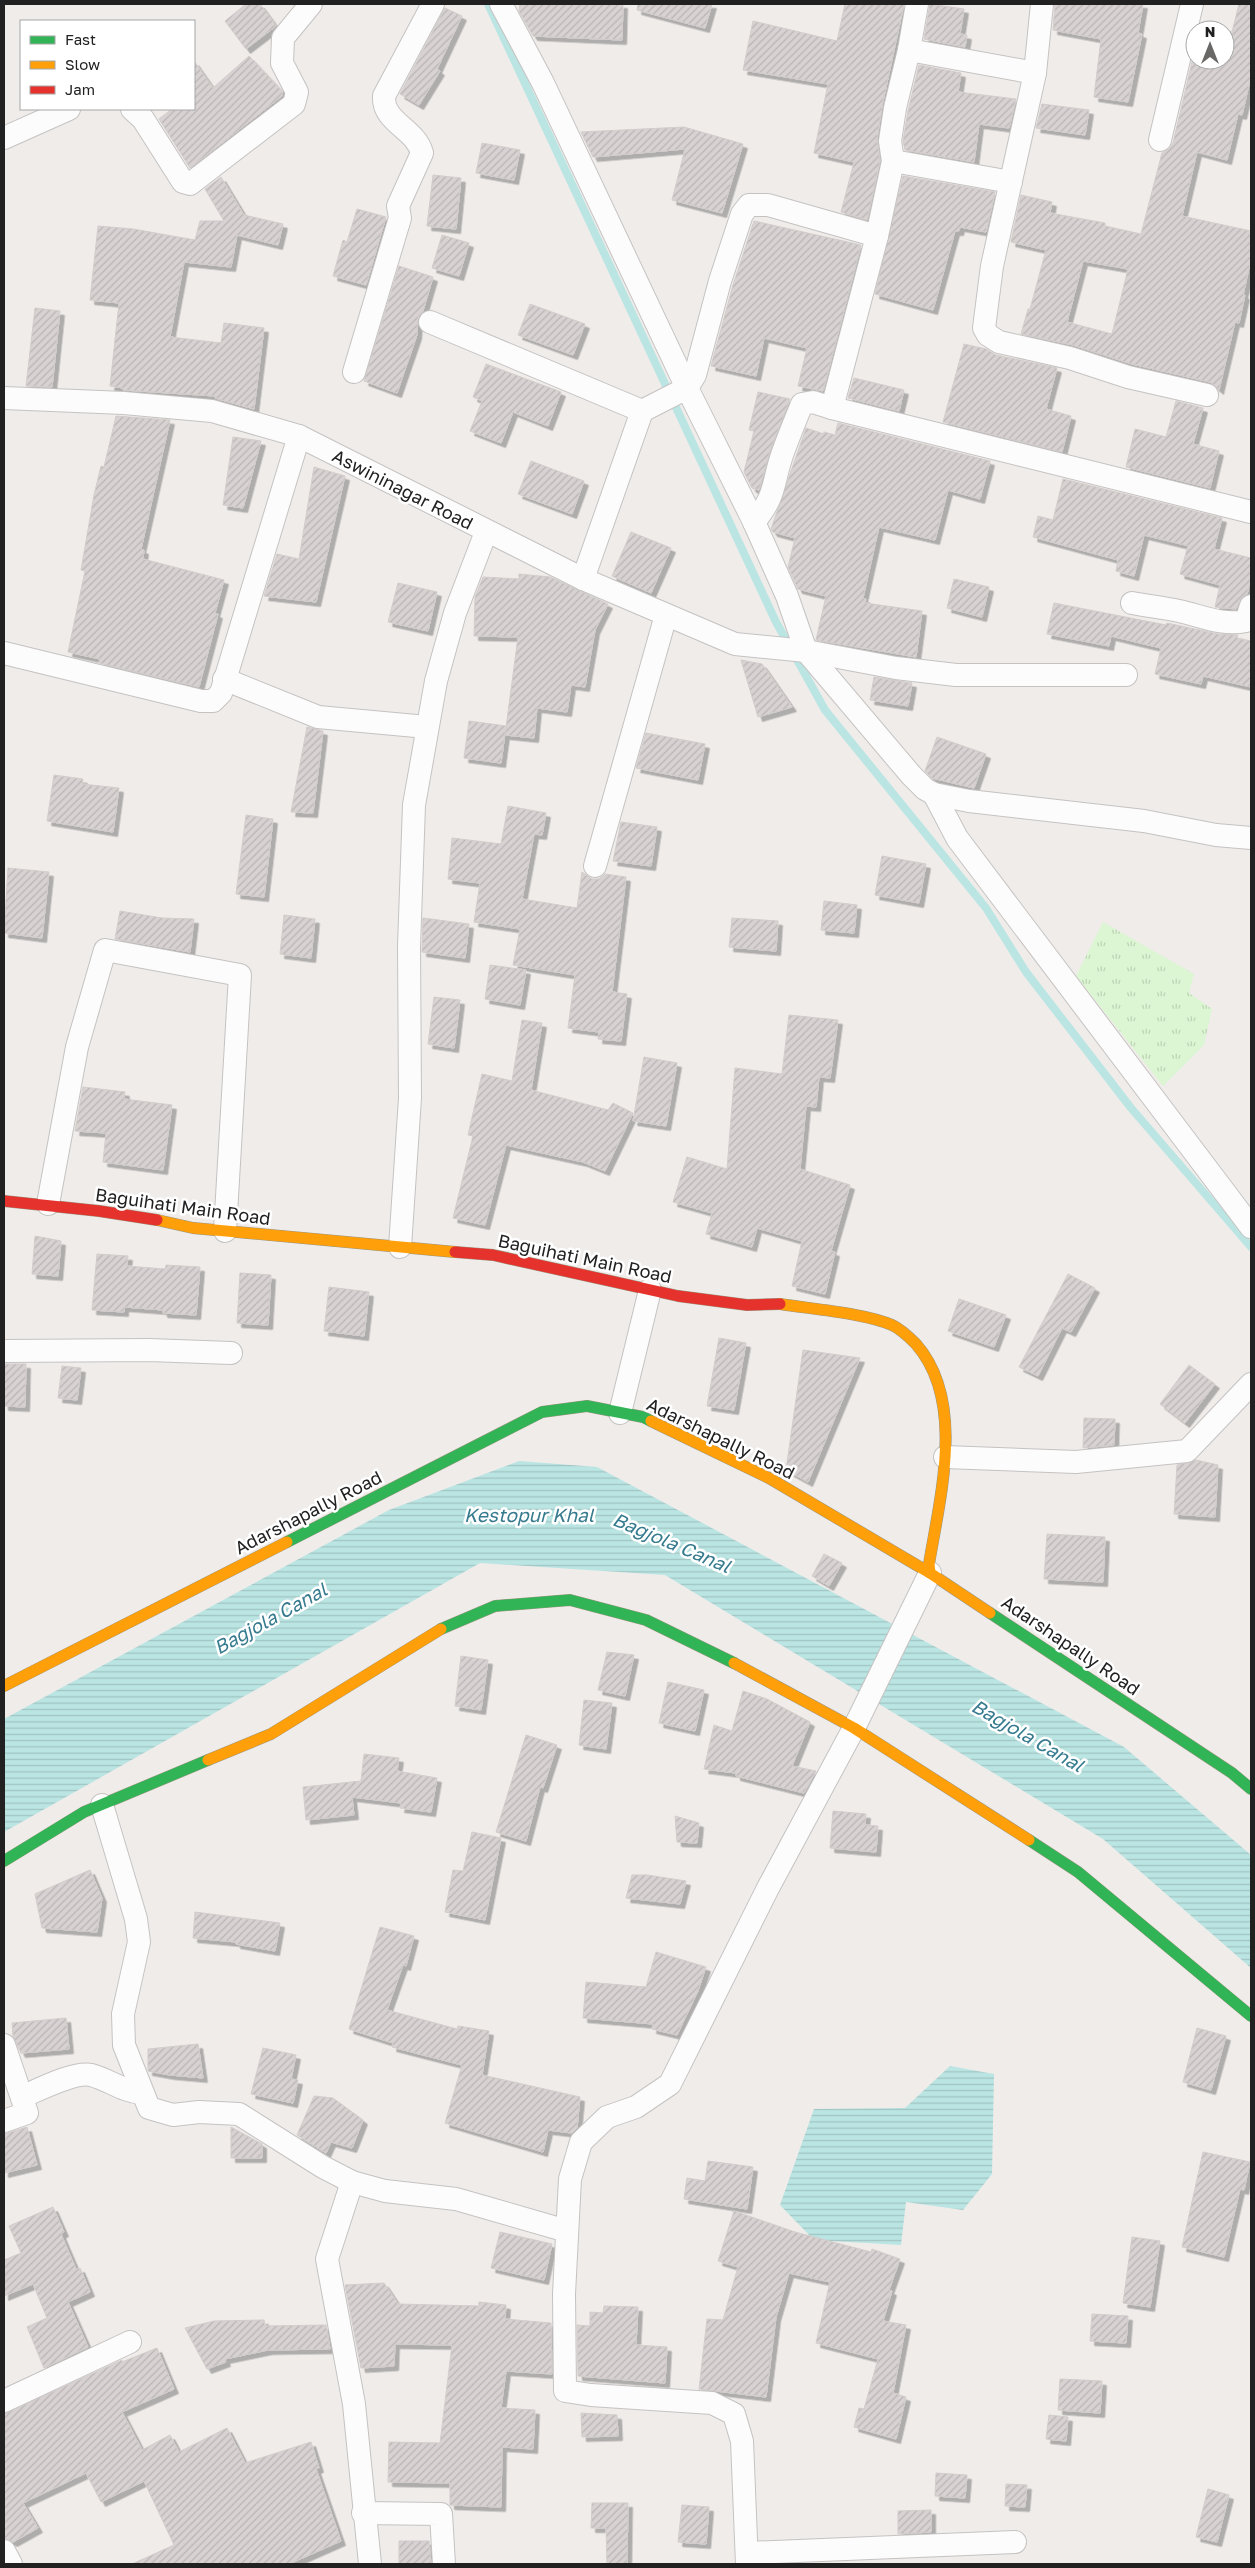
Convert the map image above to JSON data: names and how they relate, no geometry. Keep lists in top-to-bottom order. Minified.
{"streets":{"street":["Aswininagar Road","Baguihati Main Road","Adarshapally Road"]},"crossings":[["Baguihati Main Road","Adarshapally Road"]],"water":["Kestopur Khal","Bagjola Canal"],"legend":["Fast","Slow","Jam"],"north":"top"}
